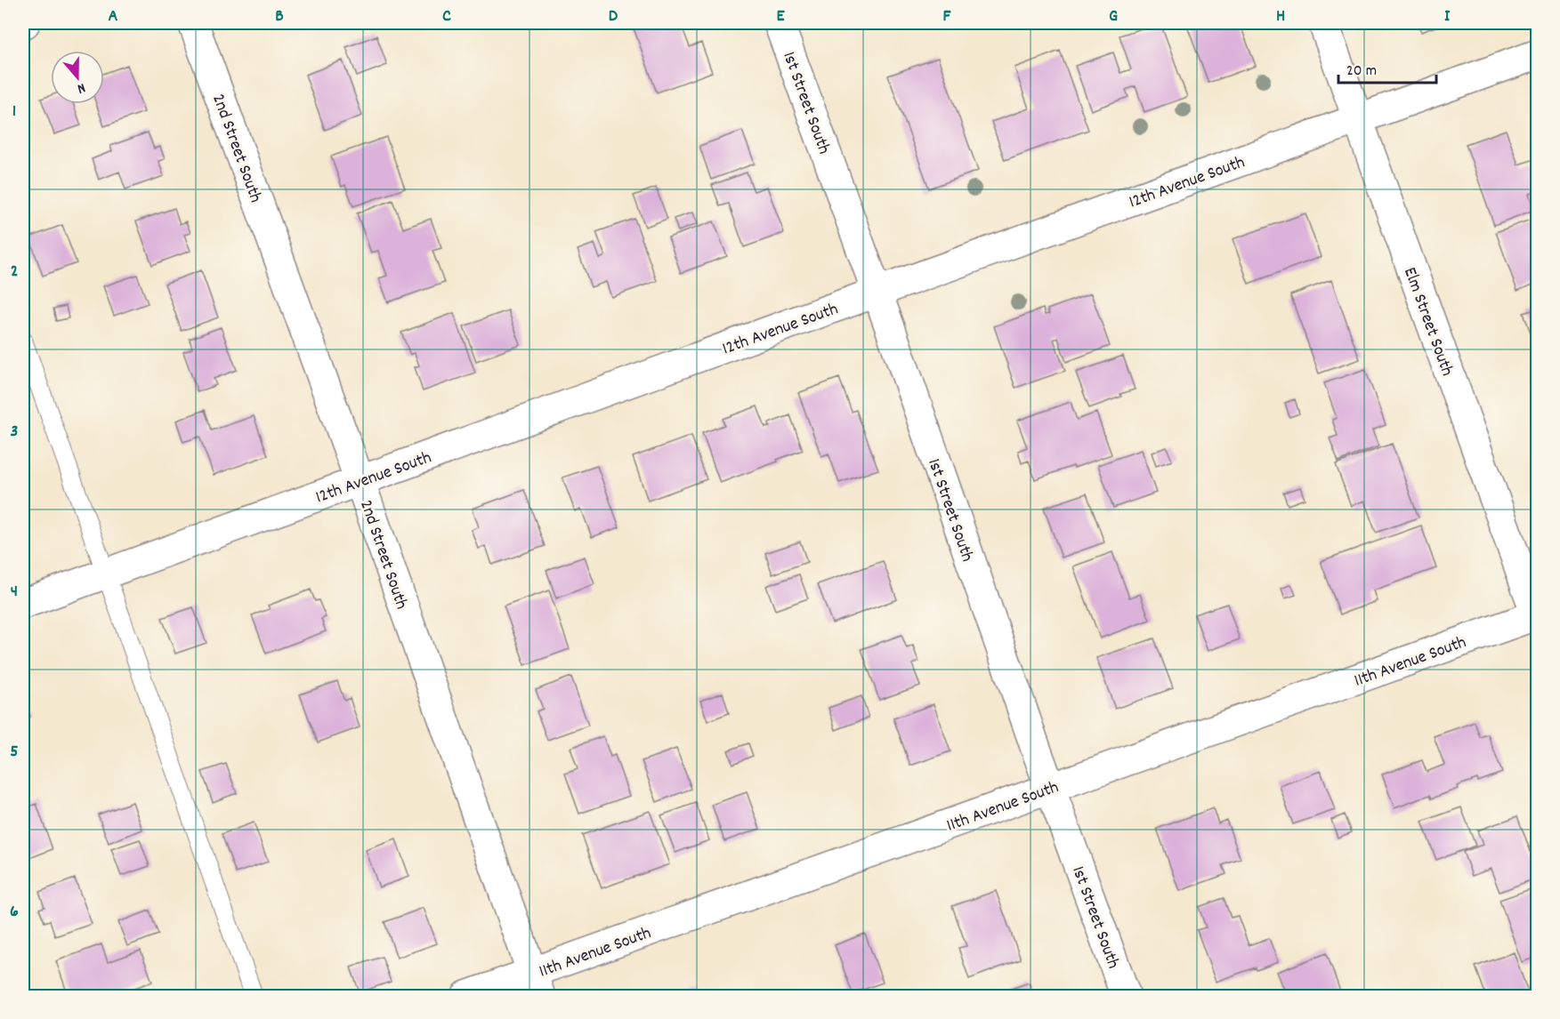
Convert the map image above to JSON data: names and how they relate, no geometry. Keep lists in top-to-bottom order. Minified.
{"streets":{"street":["1st Street South","2nd Street South","12th Avenue South","Elm Street South","11th Avenue South"]},"crossings":[["1st Street South","12th Avenue South"],["1st Street South","11th Avenue South"],["2nd Street South","12th Avenue South"],["2nd Street South","11th Avenue South"],["12th Avenue South","Elm Street South"],["Elm Street South","11th Avenue South"]],"scale_bar":"20 m","north":"bottom","grid":{"columns":["A","B","C","D","E","F","G","H","I"],"rows":["1","2","3","4","5","6"]}}
